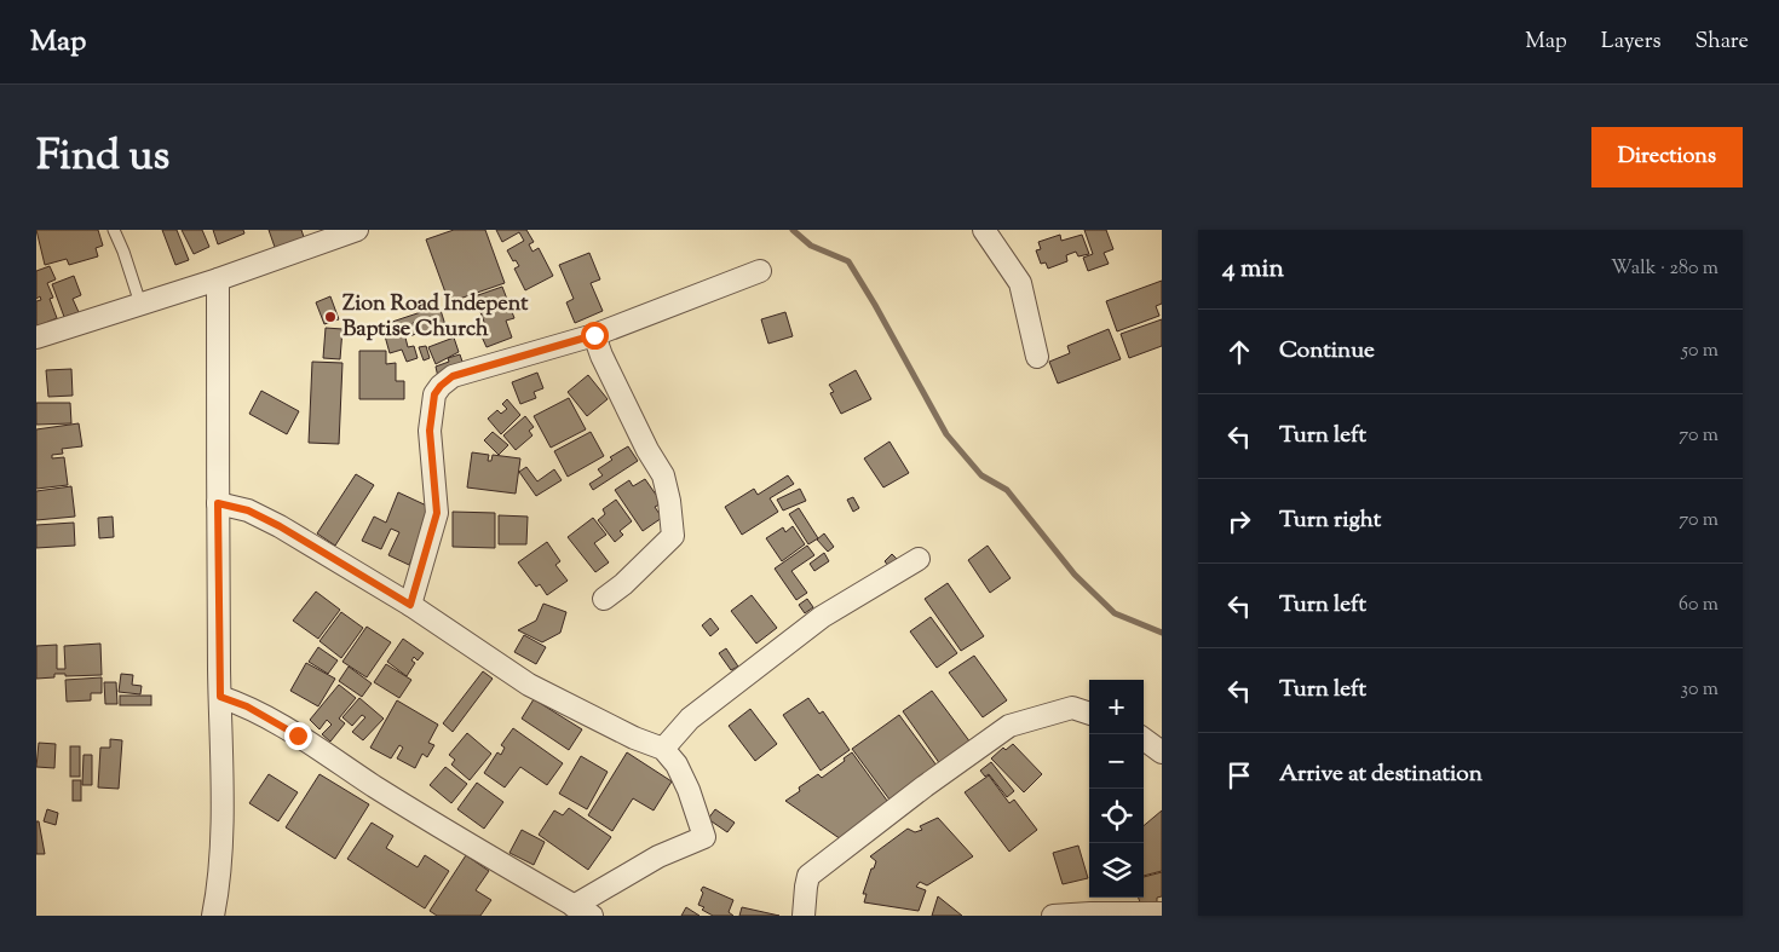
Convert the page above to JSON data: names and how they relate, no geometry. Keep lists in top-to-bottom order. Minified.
{"places":["Zion Road Indepent Baptise Church"],"page":{"header":"Map","nav":["Map","Layers","Share"],"title":"Find us","buttons":"Directions","heading":["4 min","Walk · 280 m"],"list":[["Continue","50 m"],["Turn left","70 m"],["Turn right","70 m"],["Turn left","60 m"],["Turn left","30 m"],"Arrive at destination"],"map_buttons":["+","−"]}}
